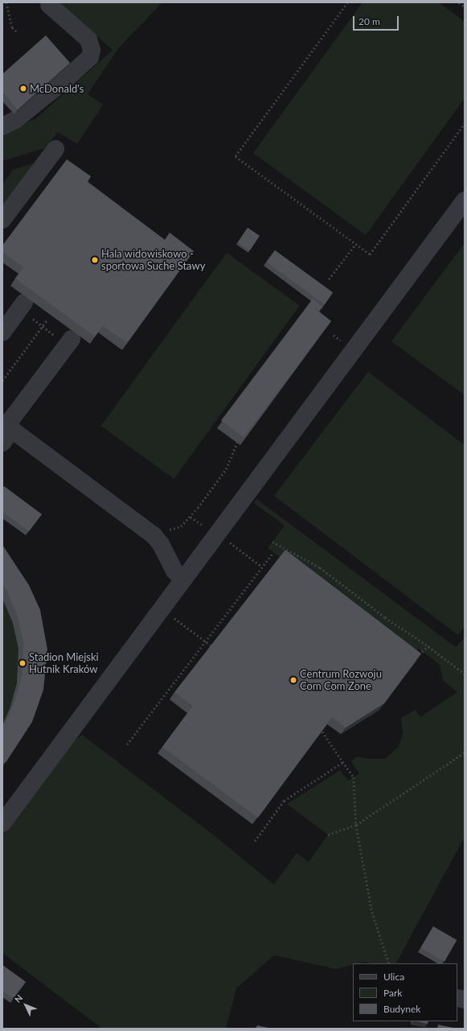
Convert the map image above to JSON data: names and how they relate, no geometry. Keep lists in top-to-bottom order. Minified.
{"places":["McDonald's","Hala widowiskowo - sportowa Suche Stawy","Stadion Miejski Hutnik Kraków","Centrum Rozwoju Com Com Zone"],"legend":["Ulica","Park","Budynek"],"scale_bar":"20 m","north":"top left"}
